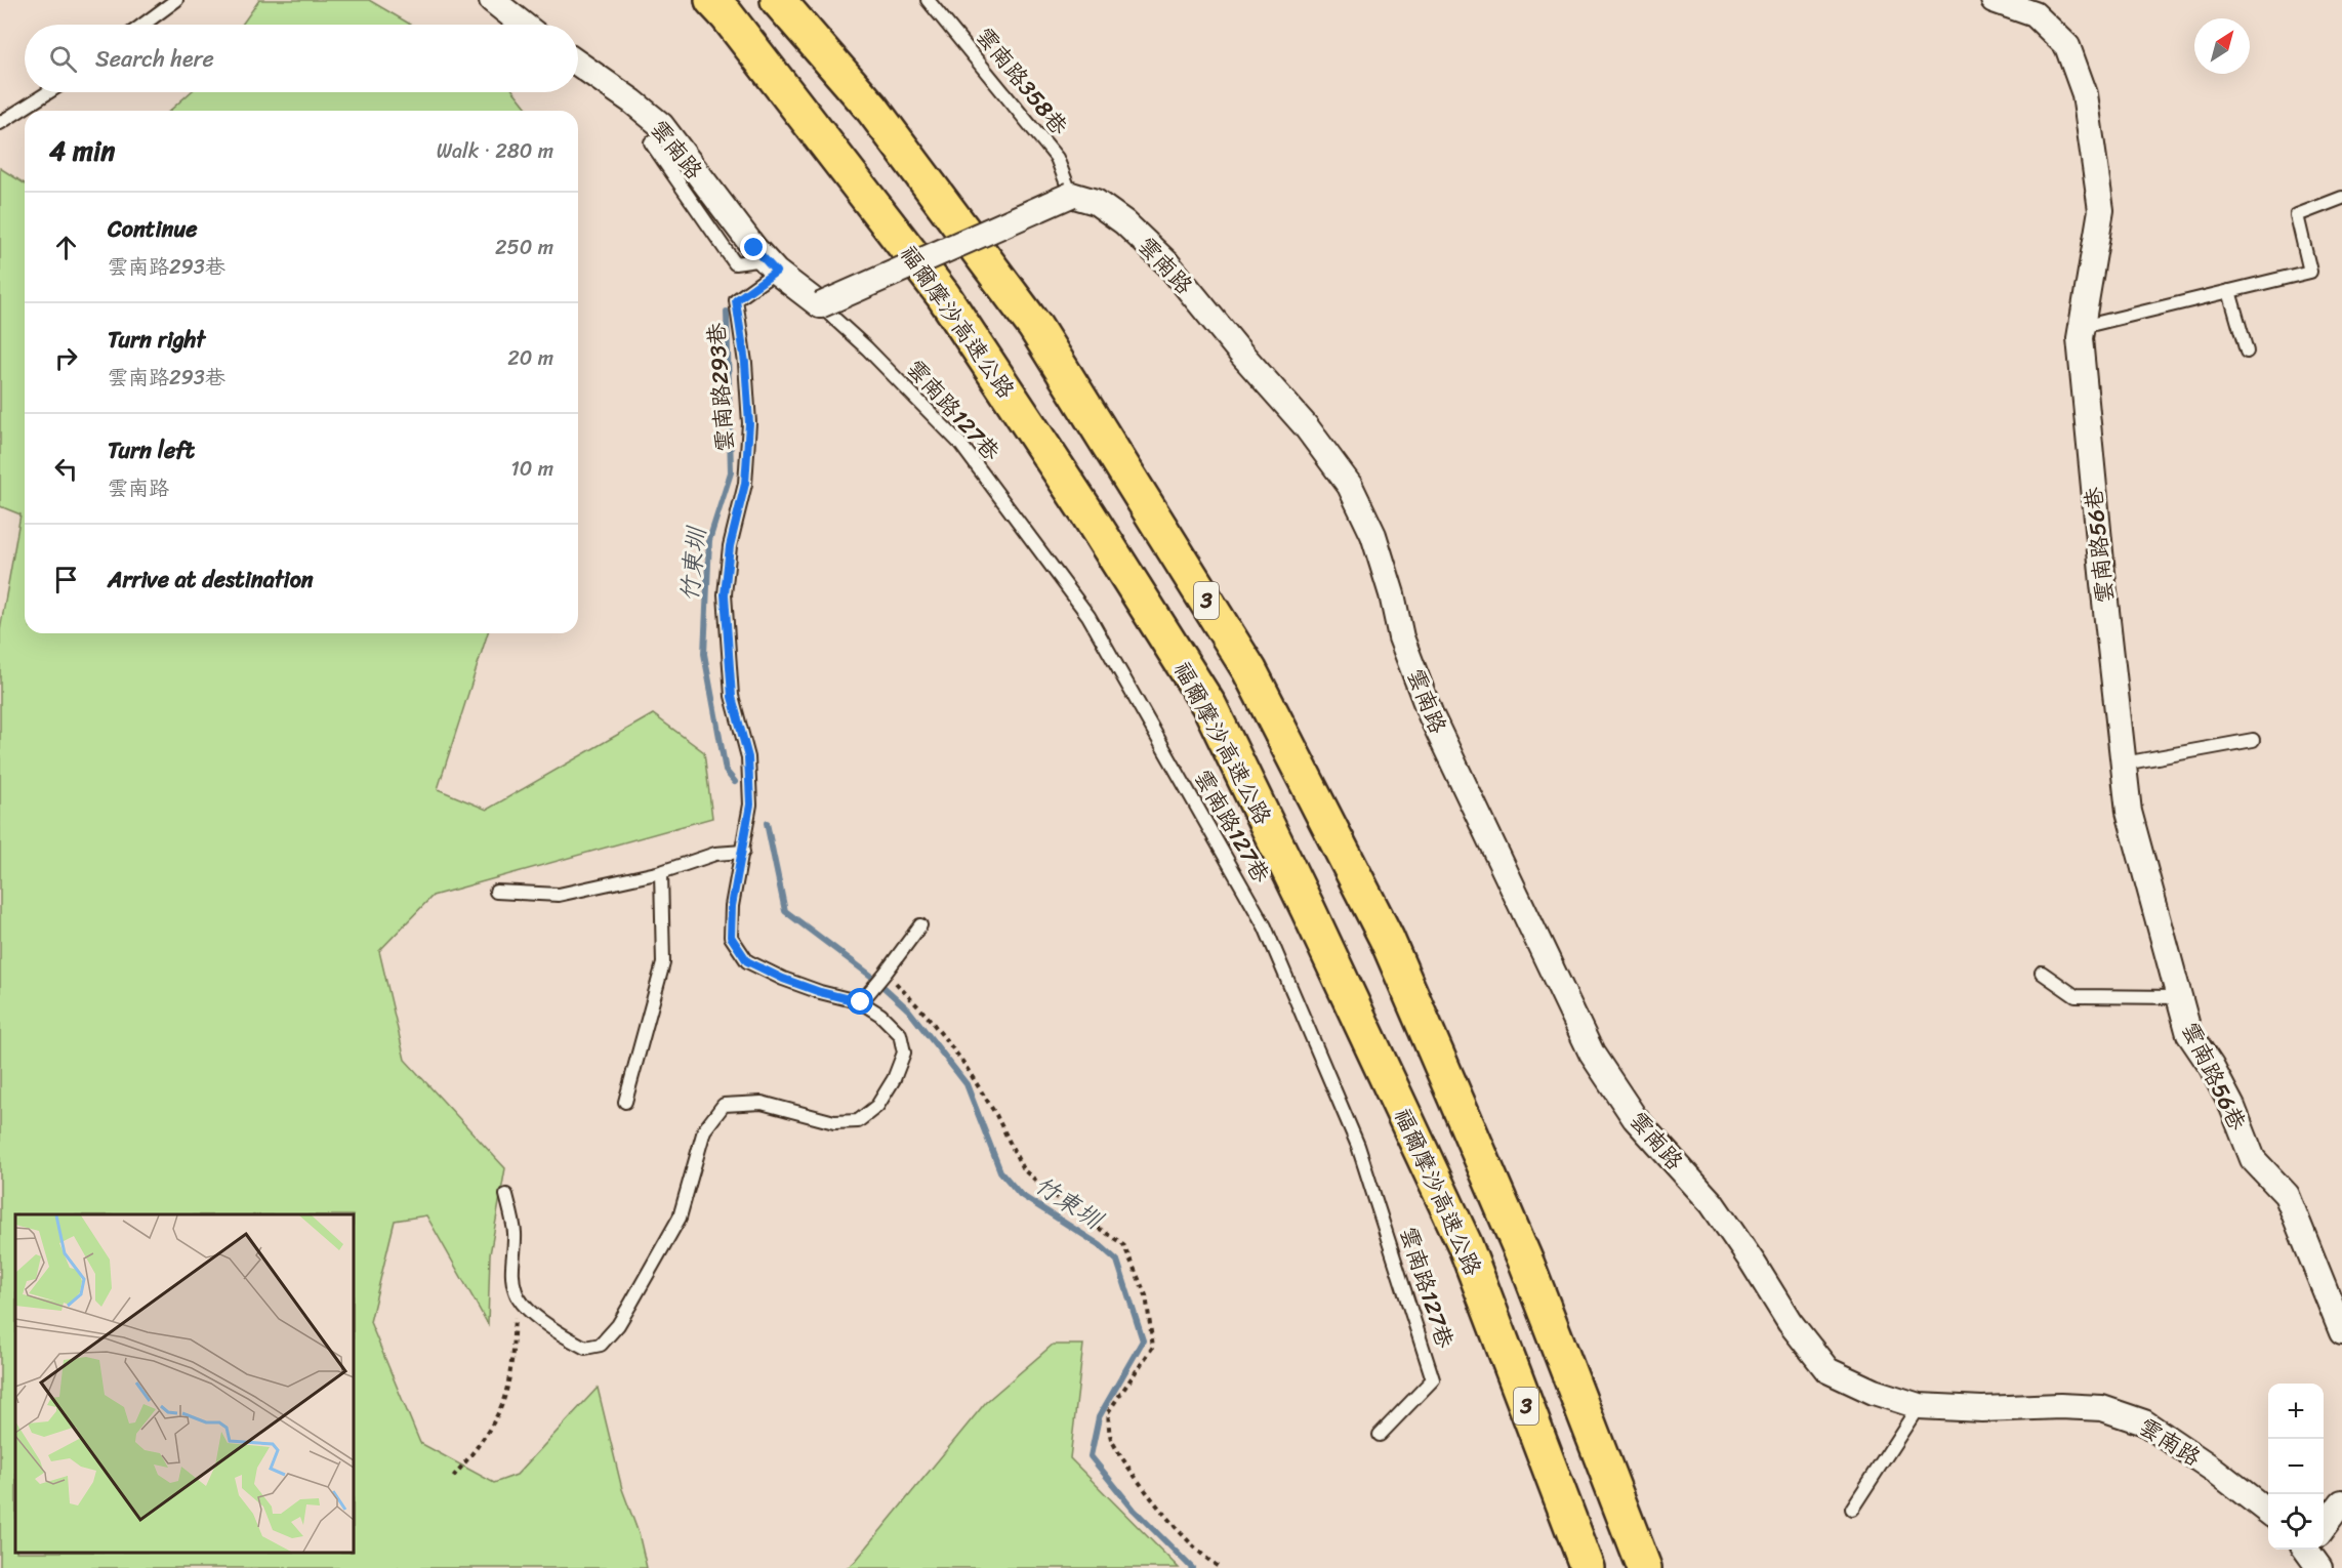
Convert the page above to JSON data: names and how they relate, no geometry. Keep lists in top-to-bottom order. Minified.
{"streets":{"highway":["福爾摩沙高速公路","3"],"street":["雲南路","雲南路56巷"],"lane":["雲南路358巷","雲南路293巷","雲南路127巷"]},"crossings":[["雲南路358巷","雲南路"],["雲南路","雲南路293巷"],["雲南路","雲南路127巷"]],"water":["竹東圳"],"north":"top right","page":{"search":"Search here","heading":["4 min","Walk · 280 m"],"list":[["Continue","雲南路293巷","250 m"],["Turn right","雲南路293巷","20 m"],["Turn left","雲南路","10 m"],"Arrive at destination"],"map_buttons":["+","−"]}}
